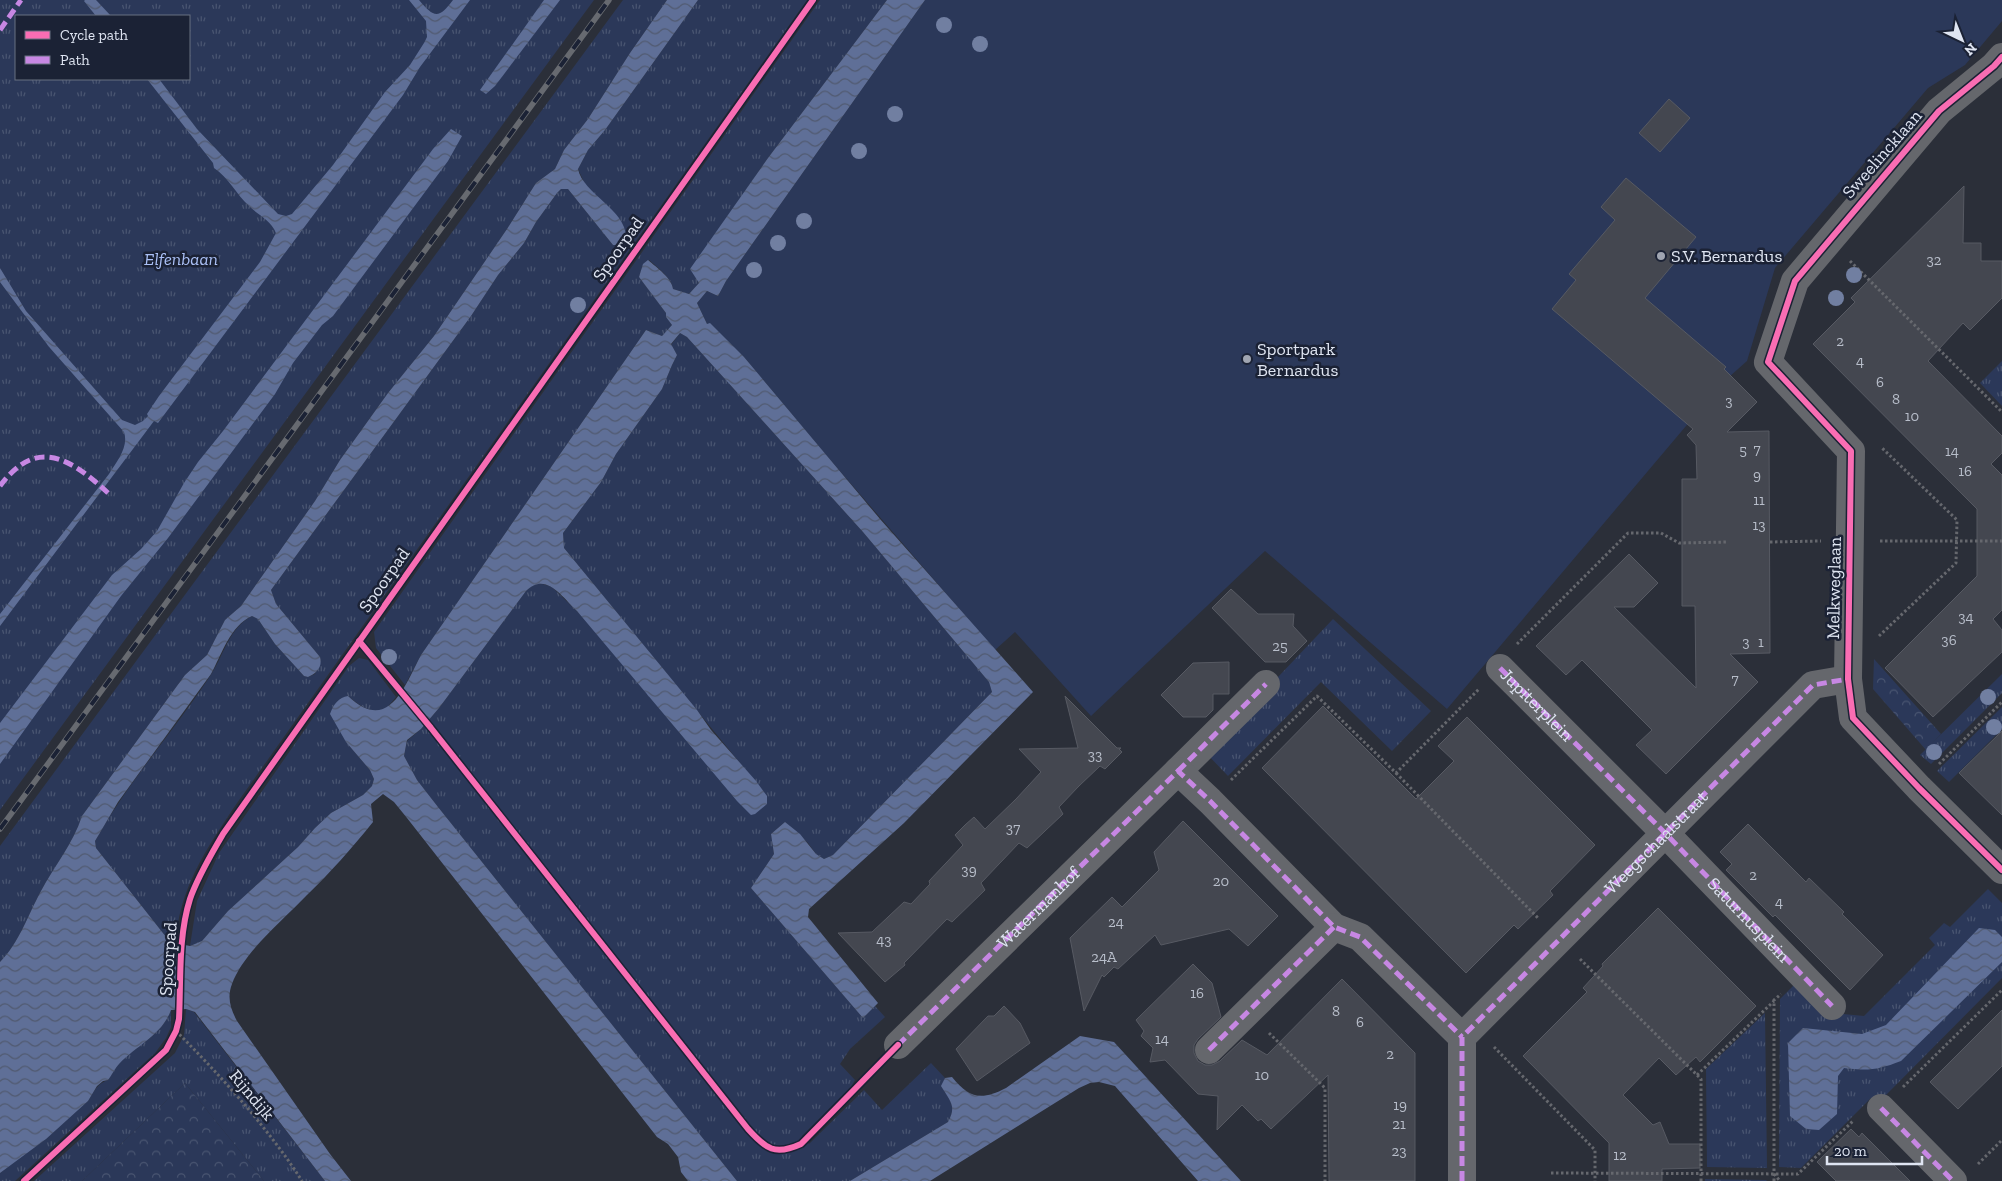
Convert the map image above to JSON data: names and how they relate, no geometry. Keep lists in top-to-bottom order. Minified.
{"streets":{"street":["Sweelincklaan","Melkweglaan","Jupiterplein","Weegschaalstraat","Watermanhof","Saturnusplein"],"path":["Rijndijk"],"cycle path":["Spoorpad"]},"crossings":[["Sweelincklaan","Melkweglaan"],["Melkweglaan","Weegschaalstraat"],["Jupiterplein","Weegschaalstraat"],["Jupiterplein","Saturnusplein"],["Weegschaalstraat","Saturnusplein"]],"parks":["Elfenbaan"],"places":["S.V. Bernardus","Sportpark Bernardus"],"house_numbers":["32","2","4","6","8","3","10","7","5","14","16","9","11","13","34","36","3","1","25","7","33","37","39","2","20","4","24","43","24A","16","8","6","14","2","10","19","21","23","12"],"legend":["Cycle path","Path"],"scale_bar":"20 m","north":"bottom right"}
